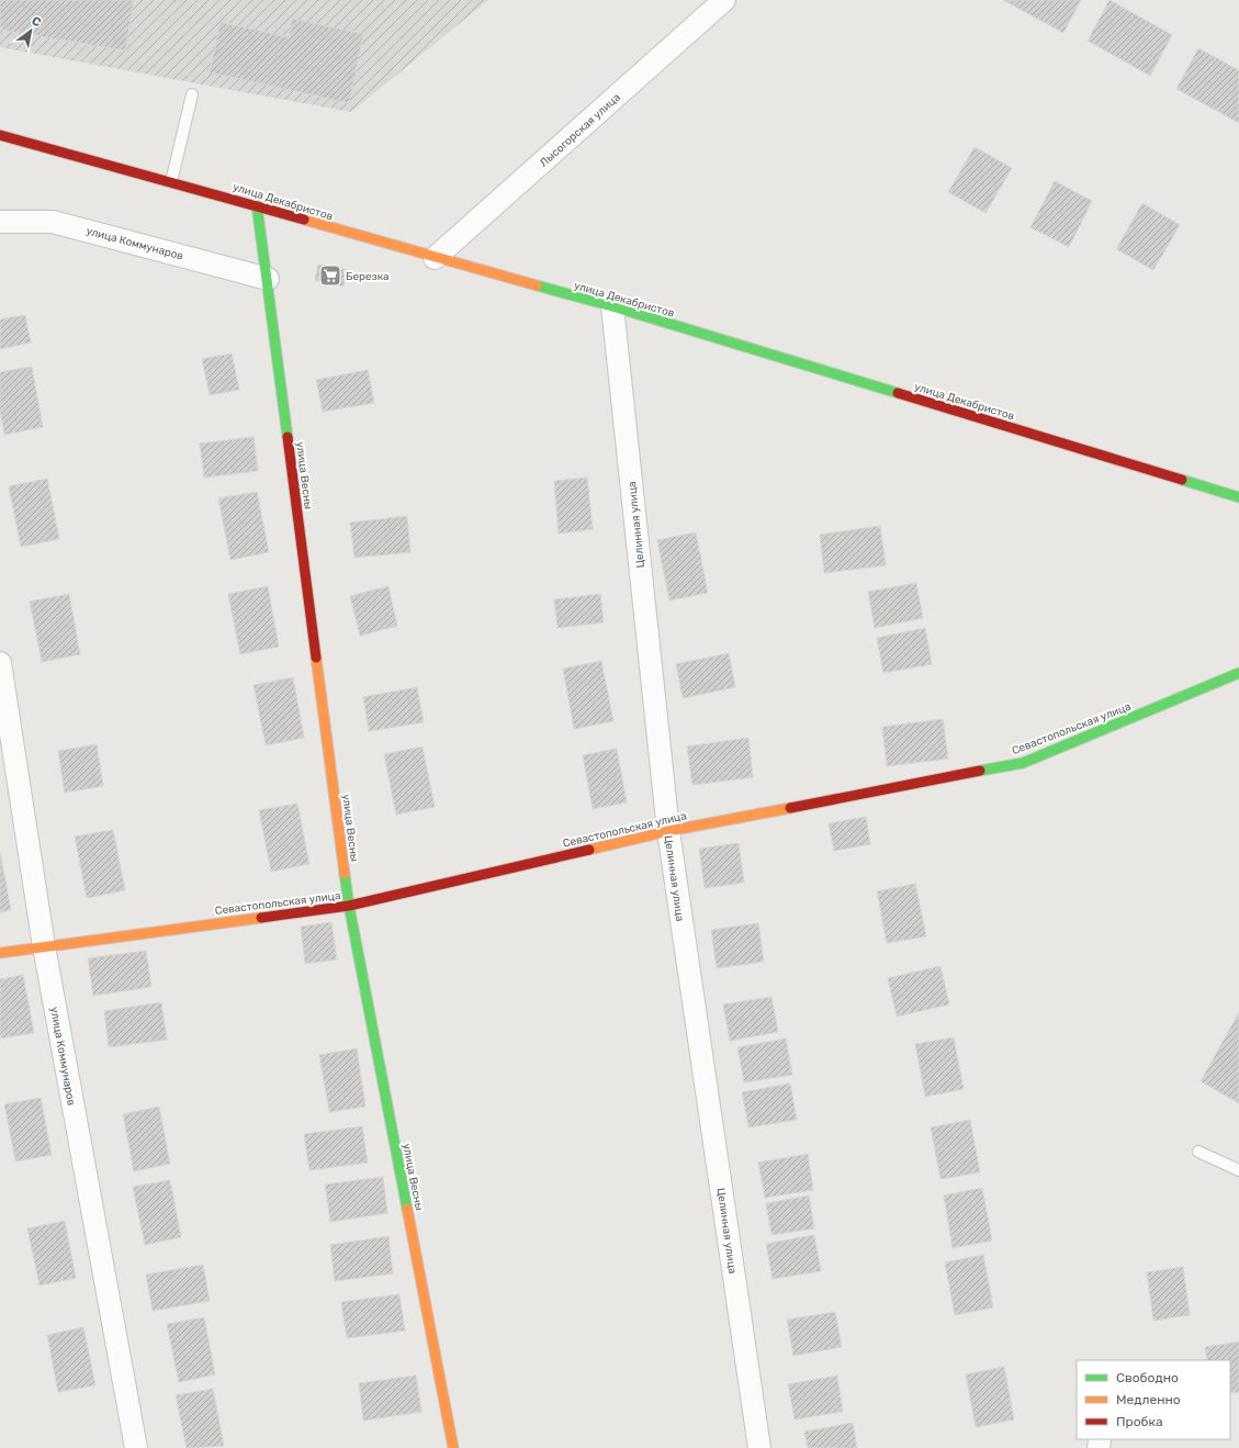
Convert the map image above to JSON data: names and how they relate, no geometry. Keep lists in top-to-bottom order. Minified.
{"streets":{"street":["Лысогорская улица","улица Декабристов","улица Коммунаров","улица Весны","Целинная улица","Севастопольская улица"]},"crossings":[["Лысогорская улица","улица Декабристов"],["улица Декабристов","улица Весны"],["улица Декабристов","Целинная улица"],["улица Коммунаров","улица Весны"],["улица Коммунаров","Севастопольская улица"],["улица Весны","Севастопольская улица"],["Целинная улица","Севастопольская улица"]],"places":{"supermarket":["Березка"]},"legend":["Свободно","Медленно","Пробка"],"north":"top right"}
